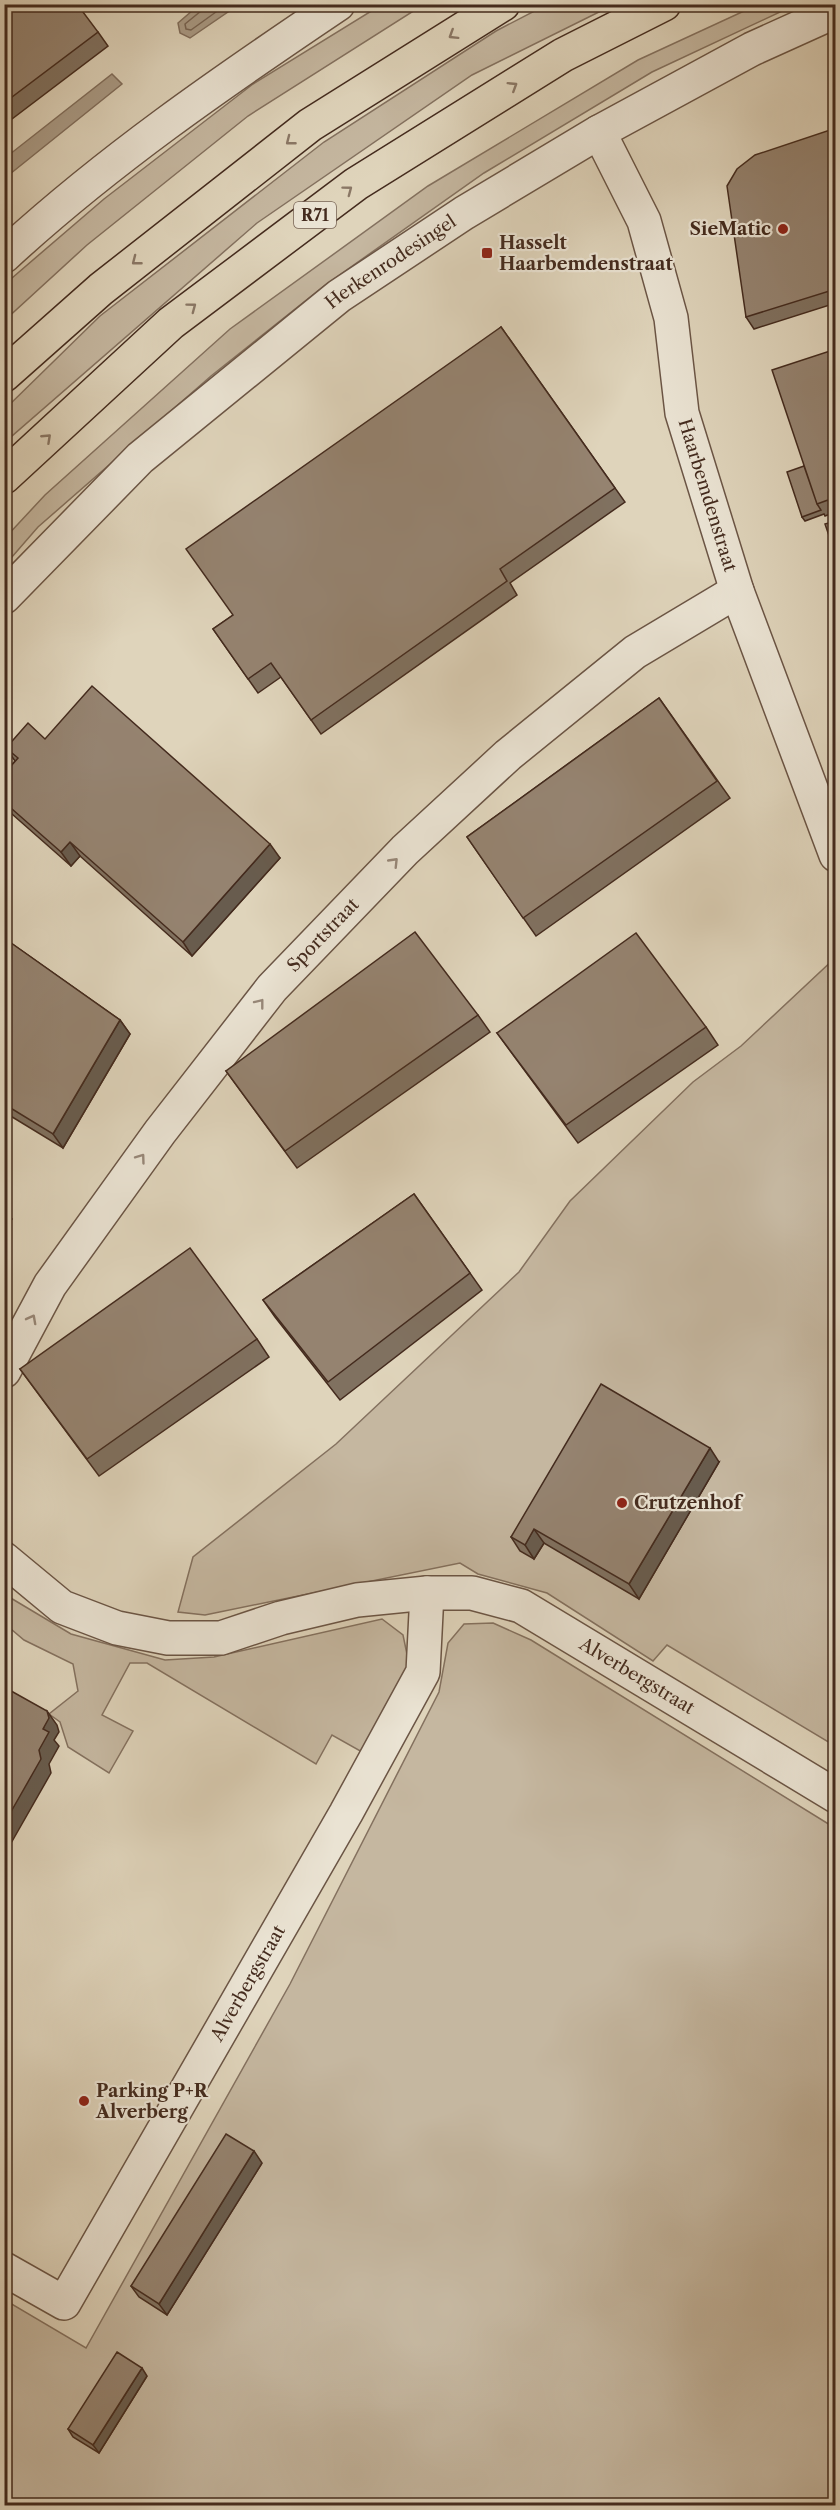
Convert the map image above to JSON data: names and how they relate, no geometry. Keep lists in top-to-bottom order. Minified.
{"streets":{"highway":["R71"],"street":["Herkenrodesingel","Haarbemdenstraat","Sportstraat","Alverbergstraat"]},"crossings":[["Herkenrodesingel","Haarbemdenstraat"],["Haarbemdenstraat","Sportstraat"]],"one_way":["Sportstraat"],"places":{"other":["SieMatic","Crutzenhof","Parking P+R Alverberg"],"transit":["Hasselt Haarbemdenstraat"]}}
